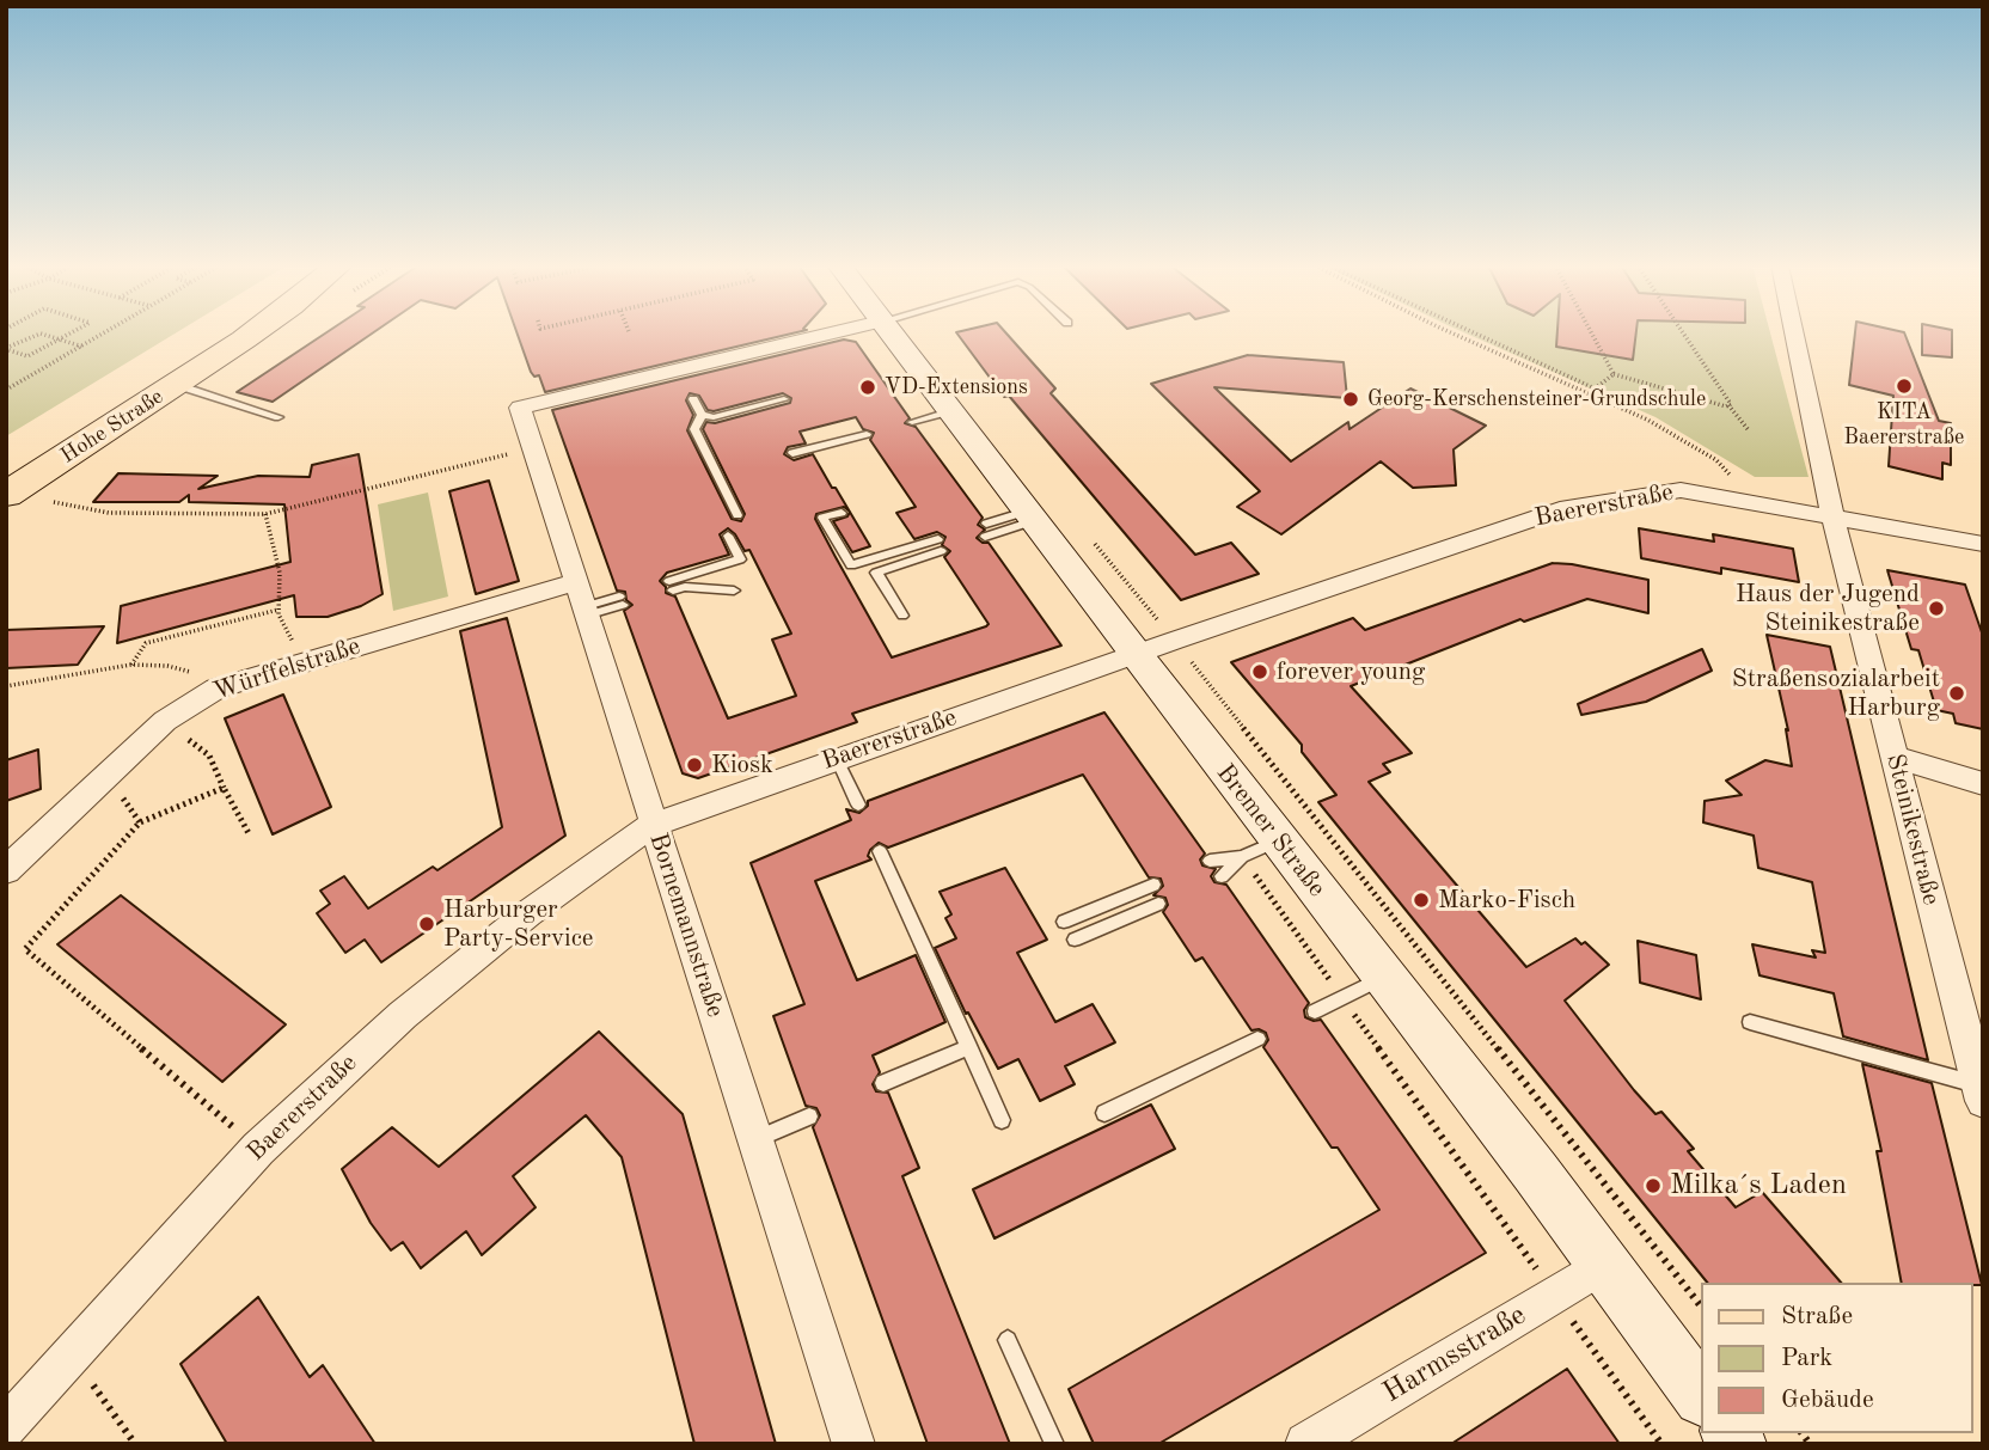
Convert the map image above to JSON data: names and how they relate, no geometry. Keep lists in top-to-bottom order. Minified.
{"streets":{"main road":["Hohe Straße","Bremer Straße"],"street":["Baererstraße","Würffelstraße","Steinikestraße","Bornemannstraße","Harmsstraße"]},"crossings":[["Baererstraße","Steinikestraße"],["Baererstraße","Bremer Straße"],["Baererstraße","Bornemannstraße"],["Würffelstraße","Bornemannstraße"],["Bremer Straße","Harmsstraße"]],"places":["KITA Baererstraße","VD-Extensions","Georg-Kerschensteiner-Grundschule","Haus der Jugend Steinikestraße","forever young","Straßensozialarbeit Harburg","Kiosk","Marko-Fisch","Harburger Party-Service","Milka´s Laden"],"legend":["Straße","Park","Gebäude"]}
